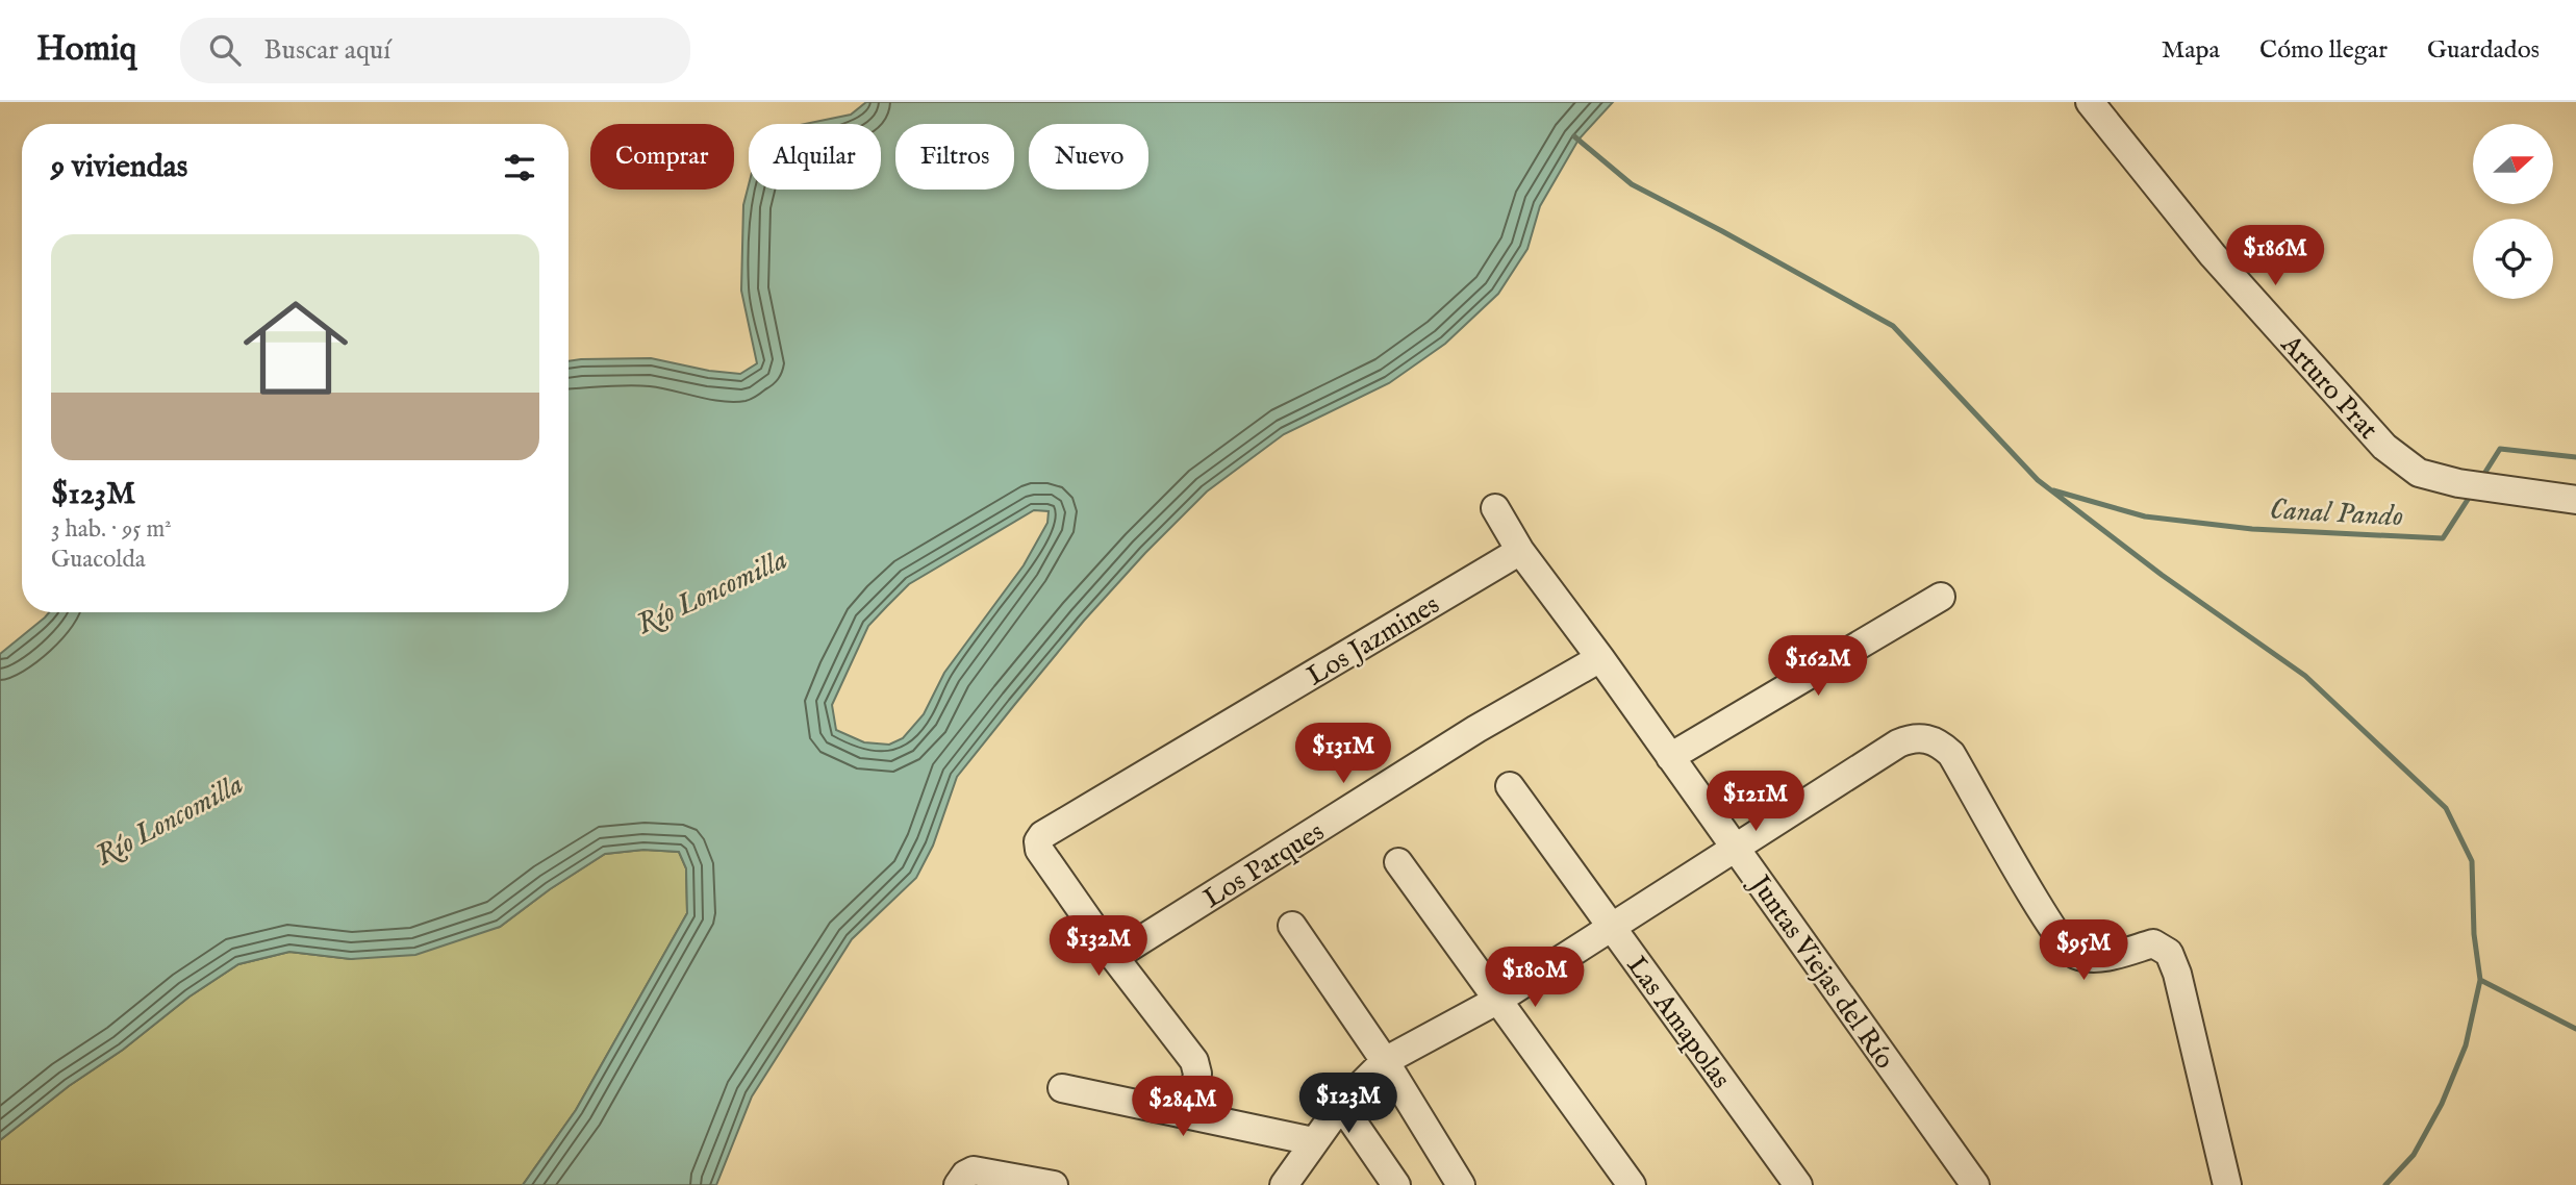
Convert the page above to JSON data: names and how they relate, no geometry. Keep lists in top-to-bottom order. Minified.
{"streets":{"street":["Arturo Prat","Los Jazmines","Los Parques","Juntas Viejas del Río","Las Amapolas"]},"crossings":[["Los Jazmines","Los Parques"],["Los Jazmines","Juntas Viejas del Río"],["Los Parques","Juntas Viejas del Río"]],"water":["Canal Pando","Río Loncomilla"],"north":"right","page":{"header":"Homiq","search":"Buscar aquí","nav":["Mapa","Cómo llegar","Guardados"],"chip":["Comprar","Alquilar","Filtros","Nuevo"],"heading":"9 viviendas","list":[{"name":"$123M","note":"3 hab. · 95 m² · Guacolda"}],"price":["$186M","$162M","$131M","$121M","$132M","$95M","$180M","$123M","$284M"]}}
